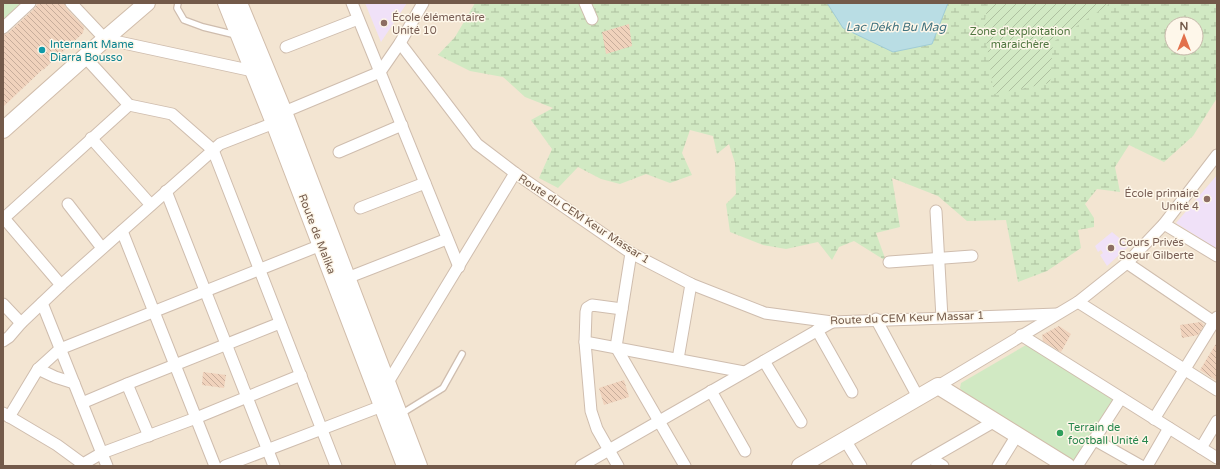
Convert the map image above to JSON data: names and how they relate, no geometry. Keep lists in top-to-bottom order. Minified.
{"streets":{"main road":["Route de Malika"],"street":["Route du CEM Keur Massar 1"]},"water":["Lac Dékh Bu Mag"],"parks":["Zone d'exploitation maraichère"],"places":["École élémentaire Unité 10","Internant Mame Diarra Bousso","École primaire Unité 4","Cours Privés Soeur Gilberte","Terrain de football Unité 4"],"north":"top"}
